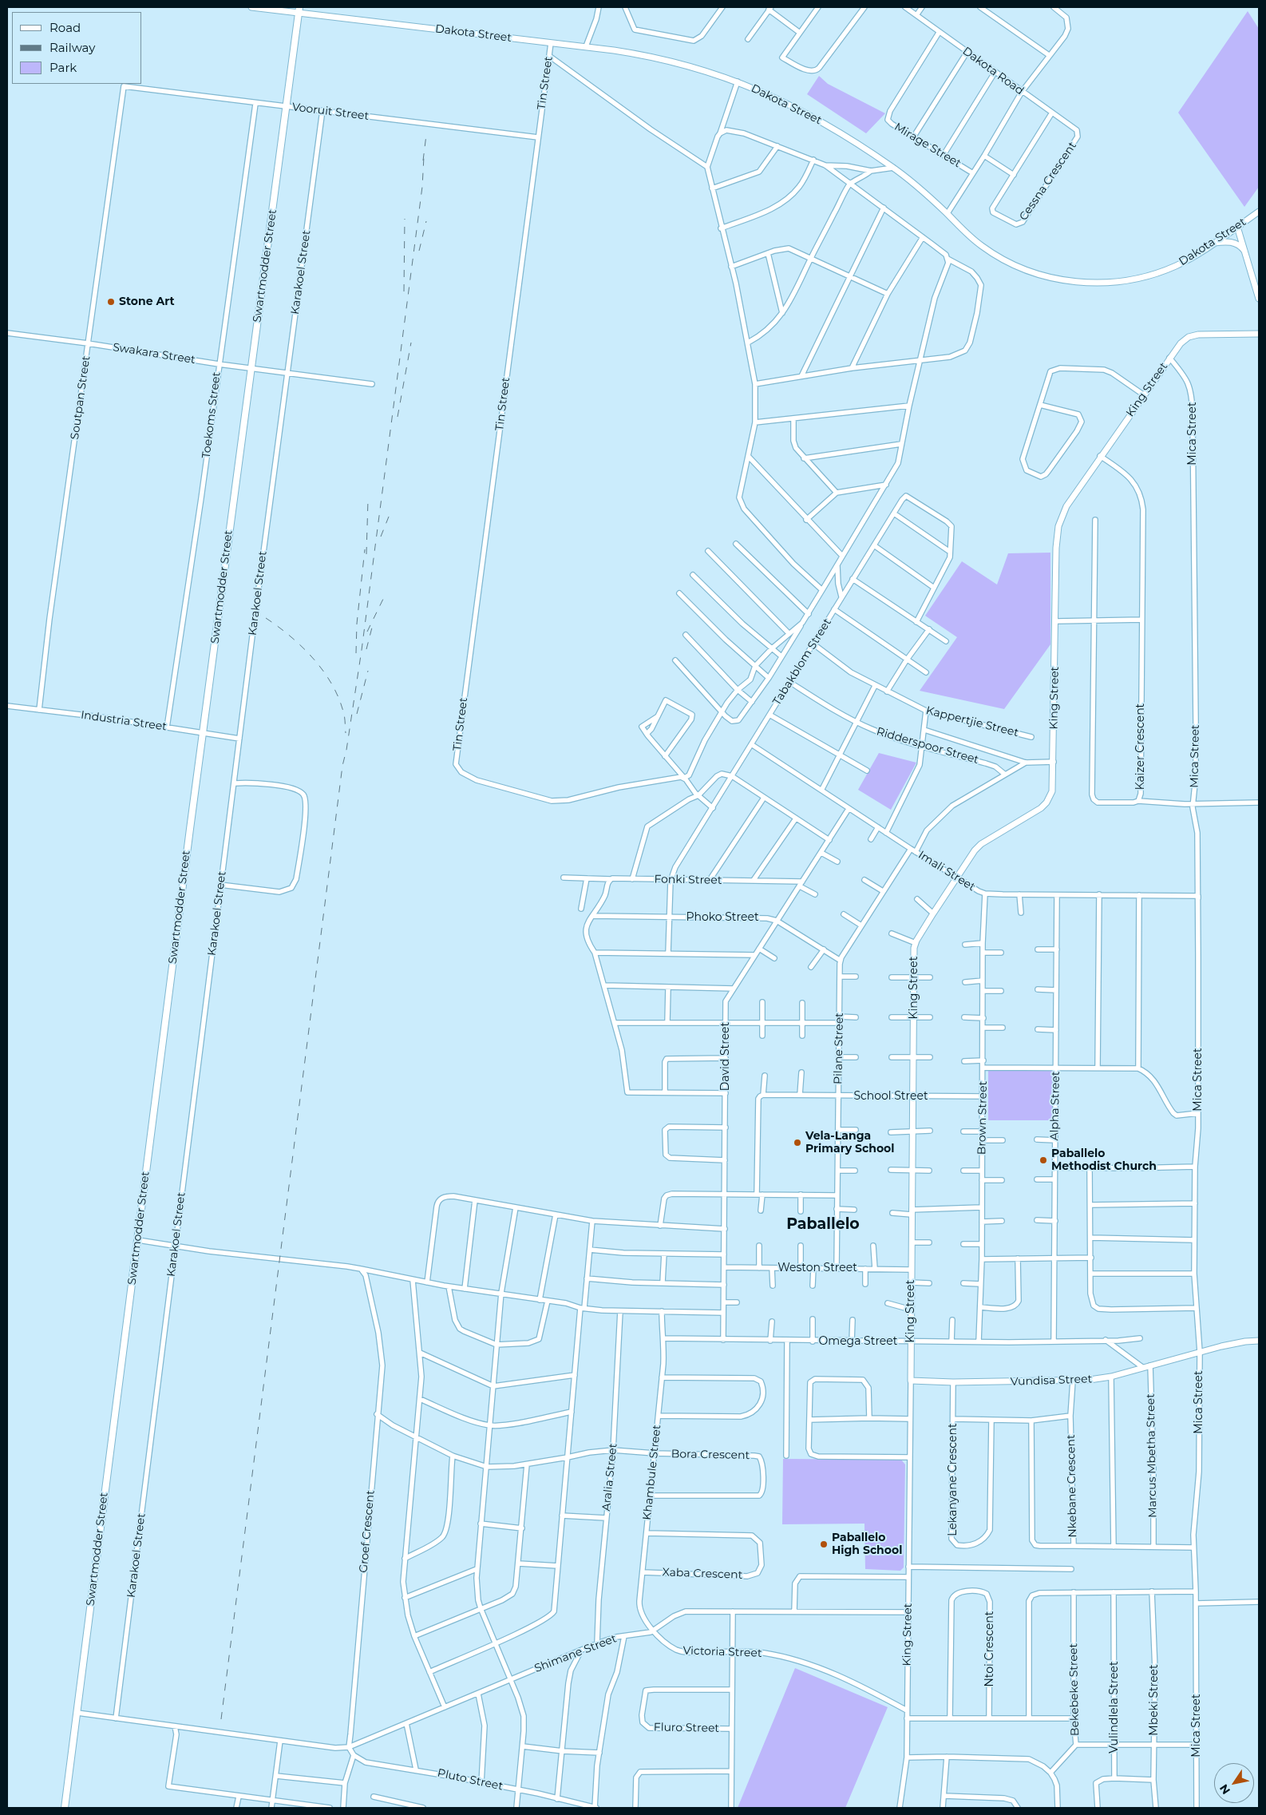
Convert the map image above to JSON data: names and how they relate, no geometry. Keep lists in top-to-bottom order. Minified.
{"streets":{"main road":["Swartmodder Street"],"street":["Dakota Street","Dakota Road","Tin Street","Vooruit Street","Mirage Street","Cessna Crescent","Karakoel Street","Swakara Street","King Street","Soutpan Street","Toekoms Street","Mica Street","Tabakblom Street","Industria Street","Kappertjie Street","Ridderspoor Street","Kaizer Crescent","Imali Street","Fonki Street","Phoko Street","Pilane Street","David Street","School Street","Alpha Street","Brown Street","Weston Street","Omega Street","Vundisa Street","Bora Crescent","Marcus Mbetha Street","Khambule Street","Aralia Street","Lekanyane Crescent","Nkebane Crescent","Groef Crescent","Xaba Crescent","Ntoi Crescent","Victoria Street","Shimane Street","Bekebeke Street","Mbeki Street","Vulindlela Street","Fluro Street","Pluto Street"]},"crossings":[["Dakota Street","Tin Street"],["Dakota Street","Swartmodder Street"],["Dakota Road","Mirage Street"],["Dakota Road","Cessna Crescent"],["Tin Street","Vooruit Street"],["Vooruit Street","Swartmodder Street"],["Vooruit Street","Karakoel Street"],["Vooruit Street","Soutpan Street"],["Vooruit Street","Toekoms Street"],["Swartmodder Street","Swakara Street"],["Swartmodder Street","Industria Street"],["Karakoel Street","Swakara Street"],["Karakoel Street","Industria Street"],["Swakara Street","Soutpan Street"],["Swakara Street","Toekoms Street"],["King Street","Mica Street"],["King Street","Kaizer Crescent"],["King Street","Imali Street"],["King Street","School Street"],["King Street","Weston Street"],["King Street","Omega Street"],["King Street","Vundisa Street"],["King Street","Victoria Street"],["King Street","Shimane Street"],["Soutpan Street","Industria Street"],["Toekoms Street","Industria Street"],["Mica Street","Imali Street"],["Mica Street","Vundisa Street"],["Tabakblom Street","Kappertjie Street"],["Tabakblom Street","Ridderspoor Street"],["Tabakblom Street","Imali Street"],["Tabakblom Street","Fonki Street"],["Imali Street","Pilane Street"],["Imali Street","David Street"],["Imali Street","Alpha Street"],["Imali Street","Brown Street"],["Fonki Street","David Street"],["Phoko Street","Pilane Street"],["Phoko Street","David Street"],["Pilane Street","School Street"],["Pilane Street","Weston Street"],["David Street","Weston Street"],["David Street","Omega Street"],["School Street","Brown Street"],["Alpha Street","Omega Street"],["Brown Street","Omega Street"],["Omega Street","Khambule Street"],["Vundisa Street","Marcus Mbetha Street"],["Vundisa Street","Lekanyane Crescent"],["Vundisa Street","Nkebane Crescent"],["Bora Crescent","Khambule Street"],["Bora Crescent","Aralia Street"],["Khambule Street","Xaba Crescent"],["Khambule Street","Victoria Street"],["Khambule Street","Shimane Street"],["Aralia Street","Shimane Street"],["Groef Crescent","Shimane Street"],["Victoria Street","Shimane Street"]],"districts":["Paballelo"],"places":["Stone Art","Vela-Langa Primary School","Paballelo Methodist Church","Paballelo High School"],"legend":["Road","Railway","Park"],"north":"bottom left"}
